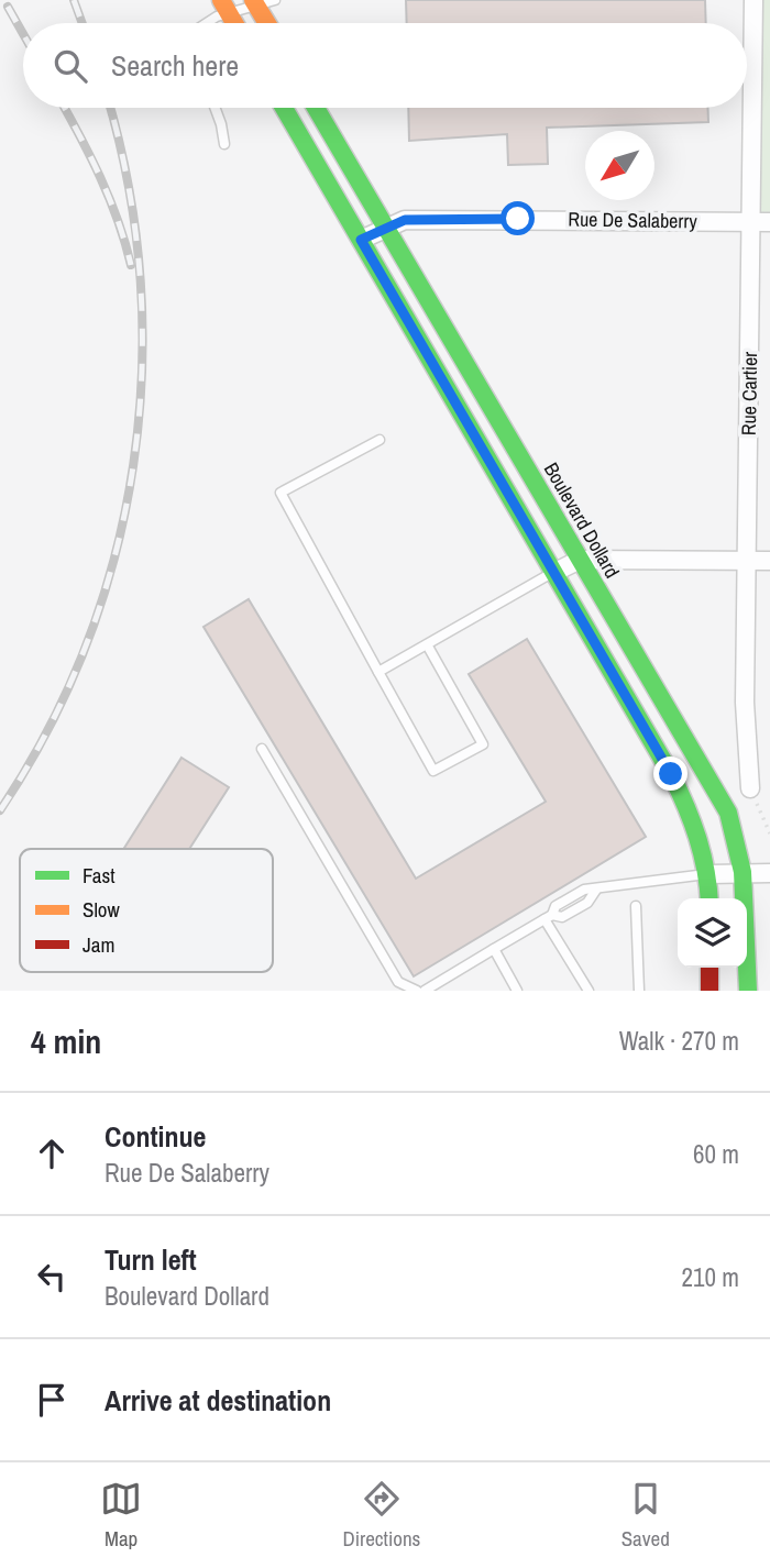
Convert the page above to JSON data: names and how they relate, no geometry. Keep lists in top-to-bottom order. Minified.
{"streets":{"main road":["Boulevard Dollard"],"street":["Rue De Salaberry","Rue Cartier"]},"crossings":[["Rue De Salaberry","Rue Cartier"],["Rue De Salaberry","Boulevard Dollard"]],"legend":["Fast","Slow","Jam"],"north":"bottom left","page":{"search":"Search here","heading":["4 min","Walk · 270 m"],"list":[["Continue","Rue De Salaberry","60 m"],["Turn left","Boulevard Dollard","210 m"],"Arrive at destination"],"nav":["Map","Directions","Saved"]}}
